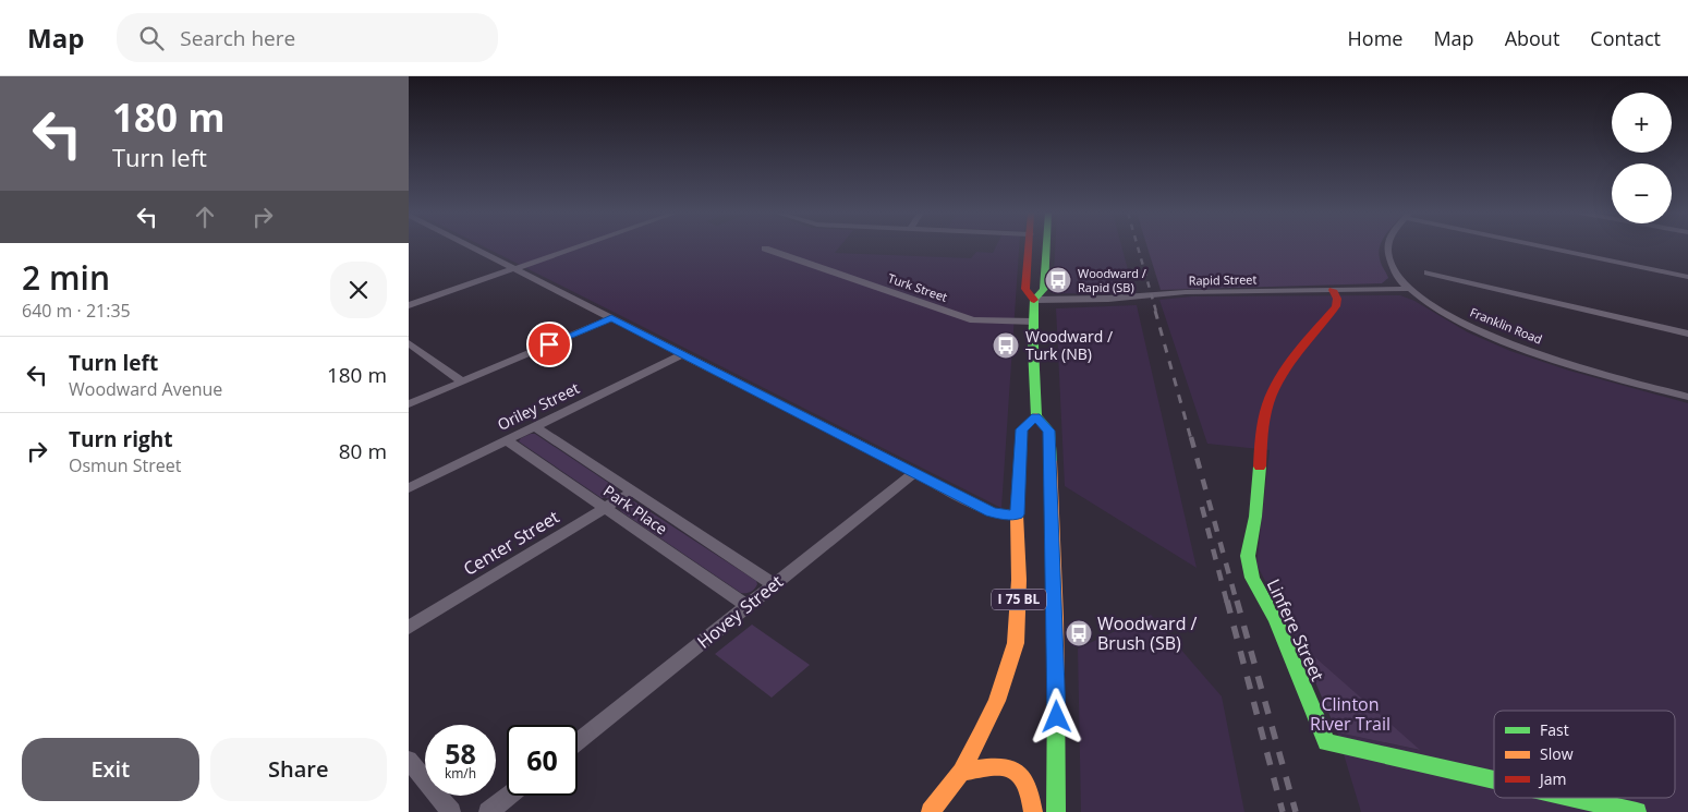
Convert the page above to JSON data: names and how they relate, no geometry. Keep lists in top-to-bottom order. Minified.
{"streets":{"main road":["I 75 BL","Linfere Street"],"street":["Rapid Street","Turk Street","Franklin Road","Oriley Street","Park Place","Center Street","Hovey Street"]},"crossings":[["Rapid Street","Franklin Road"],["Rapid Street","I 75 BL"],["Rapid Street","Linfere Street"],["Turk Street","I 75 BL"],["Oriley Street","Park Place"],["Park Place","Center Street"],["Park Place","Hovey Street"]],"parks":["Clinton River Trail"],"places":{"bus stop":["Woodward / Rapid (SB)","Woodward / Turk (NB)","Woodward / Brush (SB)"]},"legend":["Fast","Slow","Jam"],"page":{"header":"Map","search":"Search here","nav":["Home","Map","About","Contact"],"turn":["180 m","Turn left"],"map_buttons":["+","−"],"heading":["2 min","640 m · 21:35"],"list":[{"name":"Turn left","note":"Woodward Avenue","value":"180 m"},{"name":"Turn right","note":"Osmun Street","value":"80 m"}],"speed":"58 km/h","limit":"60","buttons":["Exit","Share"]}}
